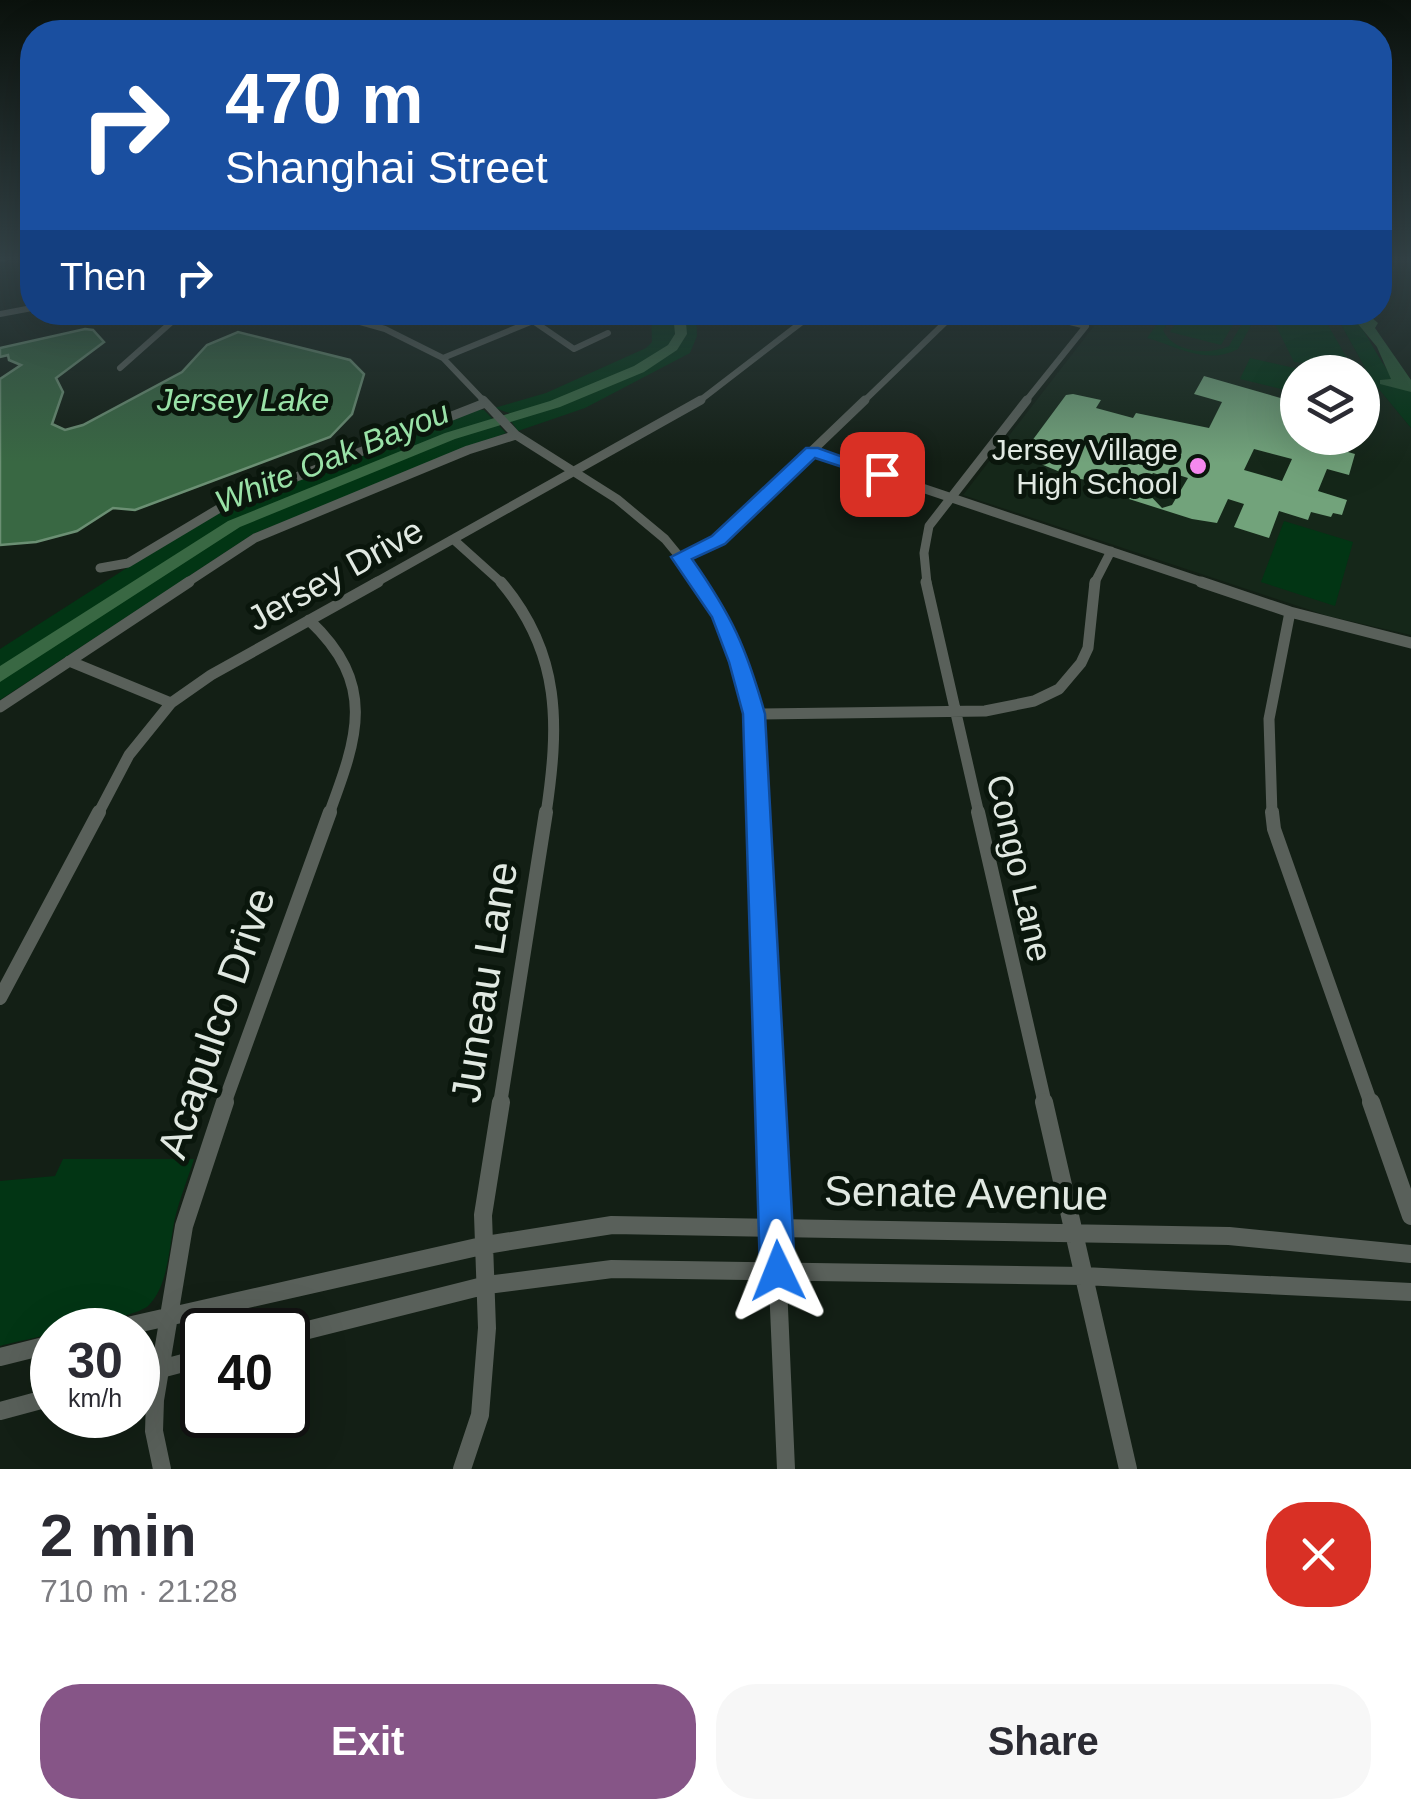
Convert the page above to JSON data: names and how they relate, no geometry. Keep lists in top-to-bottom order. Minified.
{"streets":{"street":["Jersey Drive","Congo Lane","Juneau Lane","Acapulco Drive","Senate Avenue"]},"crossings":[["Jersey Drive","Juneau Lane"],["Jersey Drive","Acapulco Drive"],["Congo Lane","Senate Avenue"],["Juneau Lane","Senate Avenue"],["Acapulco Drive","Senate Avenue"]],"water":["Jersey Lake","White Oak Bayou"],"places":["Jersey Village High School"],"page":{"turn":["470 m","Shanghai Street"],"then":"Then","speed":"30 km/h","limit":"40","heading":["2 min","710 m · 21:28"],"buttons":["Exit","Share"]}}
